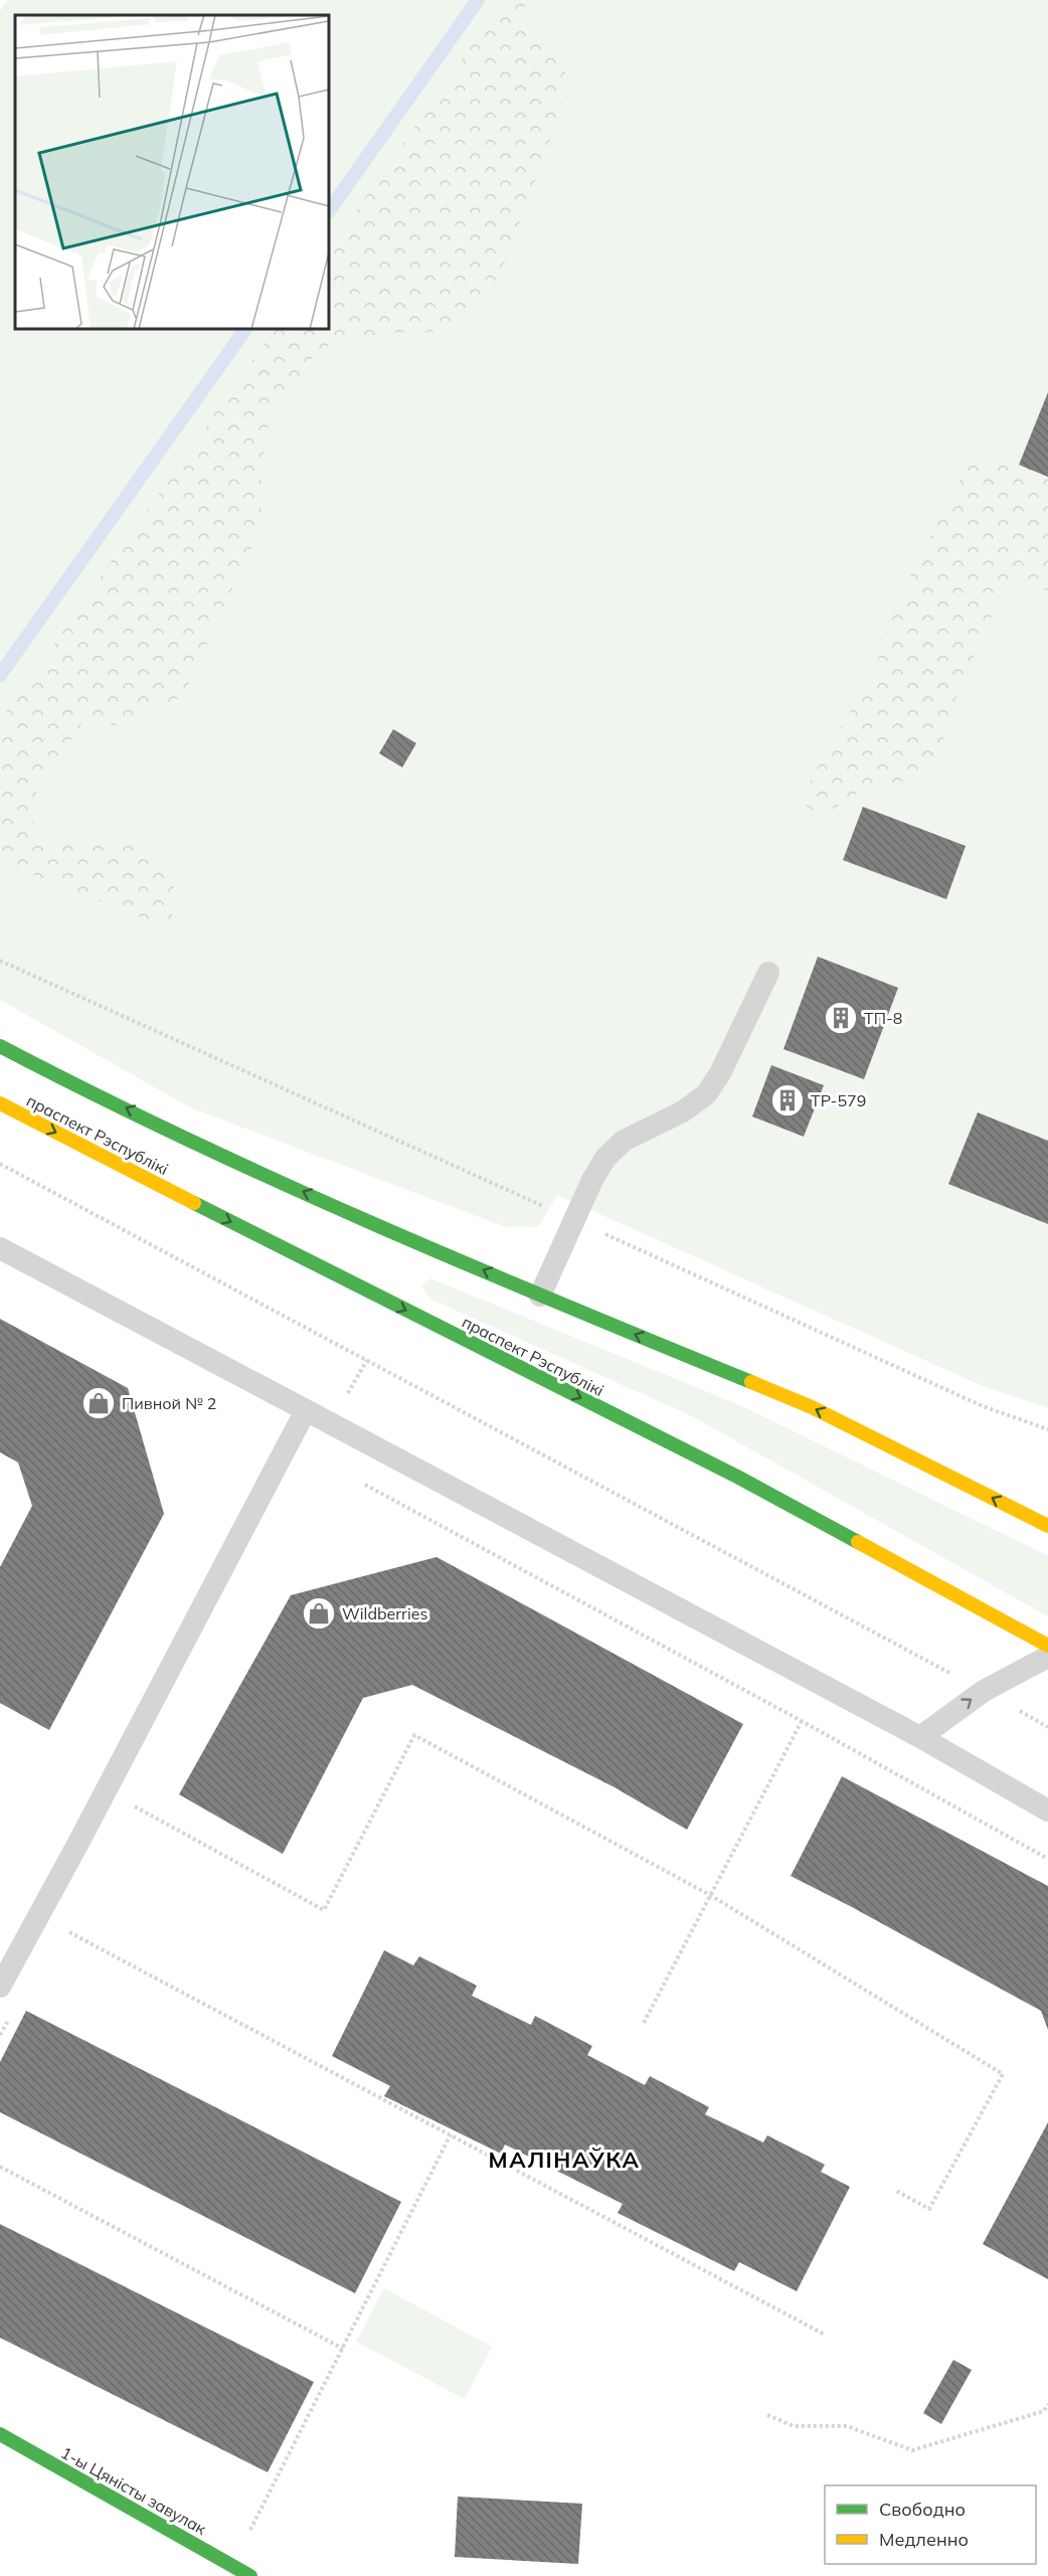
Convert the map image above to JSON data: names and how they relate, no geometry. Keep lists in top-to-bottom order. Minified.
{"streets":{"main road":["праспект Рэспублікі","1-ы Цяністы завулак"]},"districts":["МАЛІНАЎКА"],"places":{"building":["ТП-8","ТР-579"],"shop":["Пивной № 2","Wildberries"]},"legend":["Свободно","Медленно"]}
